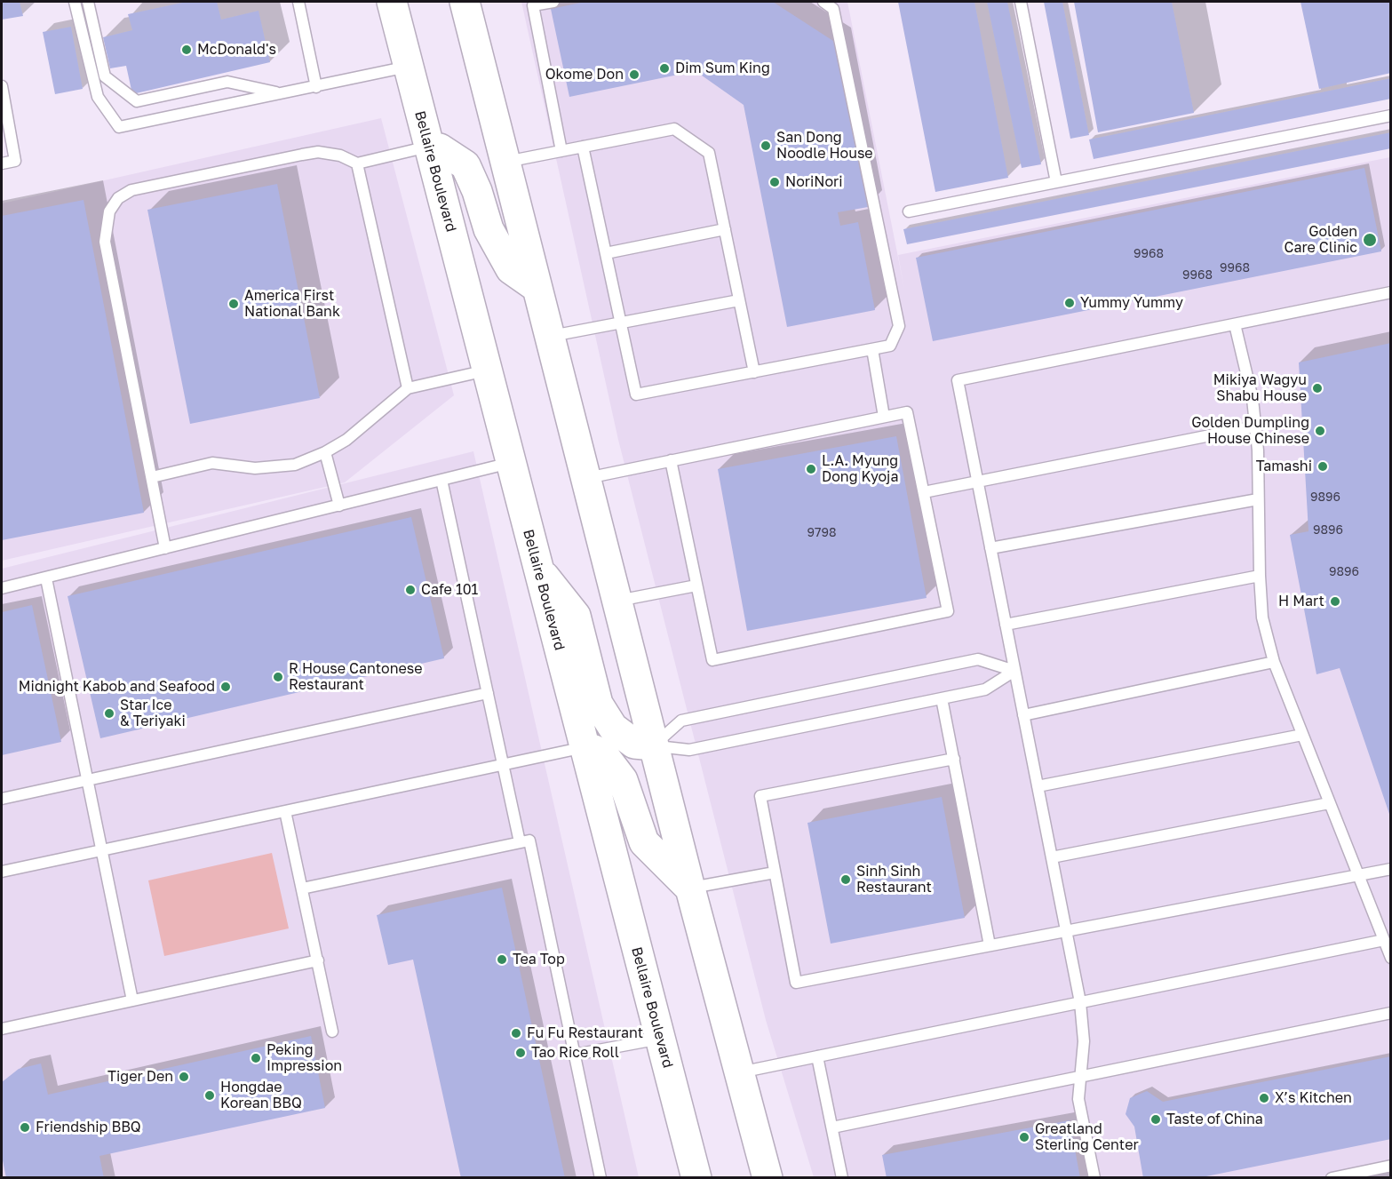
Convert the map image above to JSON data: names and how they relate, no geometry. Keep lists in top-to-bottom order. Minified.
{"streets":{"main road":["Bellaire Boulevard"]},"places":["McDonald's","Dim Sum King","Okome Don","San Dong Noodle House","NoriNori","Golden Care Clinic","Yummy Yummy","America First National Bank","Mikiya Wagyu Shabu House","Golden Dumpling House Chinese","Tamashi","L.A. Myung Dong Kyoja","Cafe 101","H Mart","R House Cantonese Restaurant","Midnight Kabob and Seafood","Star Ice & Teriyaki","Sinh Sinh Restaurant","Tea Top","Fu Fu Restaurant","Tao Rice Roll","Peking Impression","Tiger Den","Hongdae Korean BBQ","X’s Kitchen","Taste of China","Friendship BBQ","Greatland Sterling Center"],"house_numbers":["9968","9968","9968","9896","9896","9798","9896"]}
